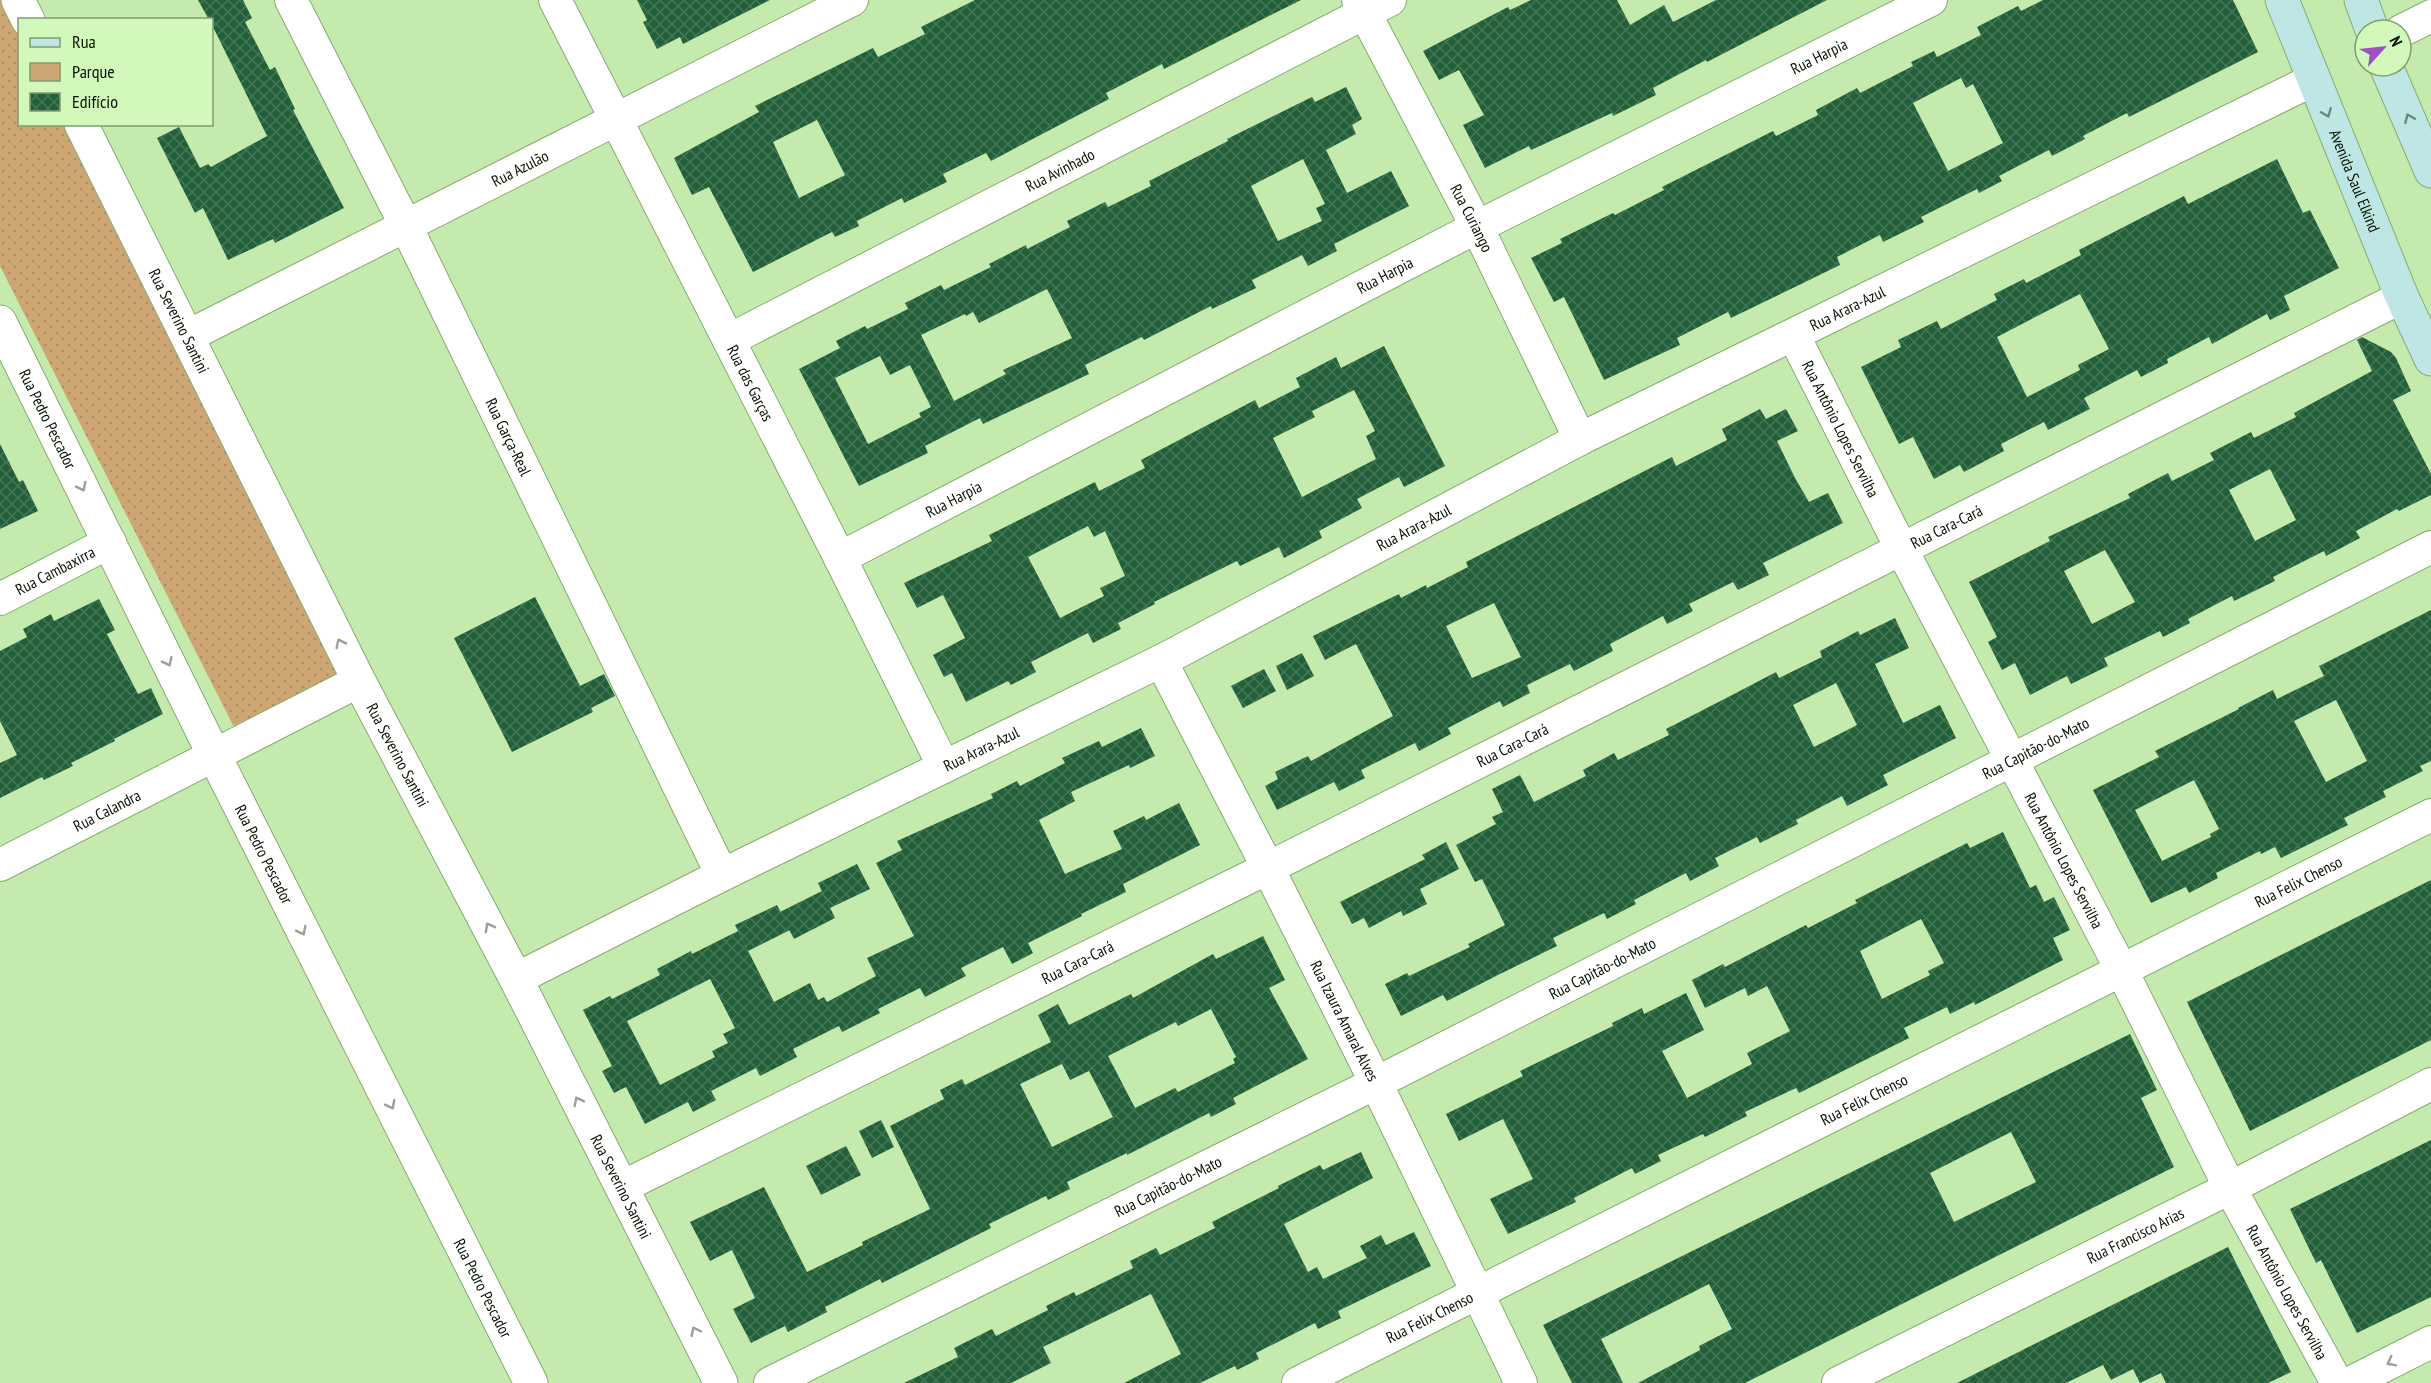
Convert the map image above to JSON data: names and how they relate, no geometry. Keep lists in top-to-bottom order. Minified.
{"streets":{"main road":["Avenida Saul Elkind"],"street":["Rua Harpia","Rua Azulão","Rua Avinhado","Rua Curiango","Rua Arara-Azul","Rua Severino Santini","Rua das Garças","Rua Pedro Pescador","Rua Antônio Lopes Servilha","Rua Garça-Real","Rua Cara-Cará","Rua Cambaxirra","Rua Capitão-do-Mato","Rua Calandra","Rua Felix Chenso","Rua Izaura Amaral Alves","Rua Francisco Arias"]},"crossings":[["Rua Harpia","Rua Curiango"],["Rua Harpia","Rua das Garças"],["Rua Azulão","Rua Severino Santini"],["Rua Azulão","Rua das Garças"],["Rua Azulão","Rua Garça-Real"],["Rua Avinhado","Rua Curiango"],["Rua Avinhado","Rua das Garças"],["Avenida Saul Elkind","Rua Arara-Azul"],["Avenida Saul Elkind","Rua Cara-Cará"],["Rua Curiango","Rua Arara-Azul"],["Rua Arara-Azul","Rua Severino Santini"],["Rua Arara-Azul","Rua das Garças"],["Rua Arara-Azul","Rua Antônio Lopes Servilha"],["Rua Arara-Azul","Rua Garça-Real"],["Rua Arara-Azul","Rua Izaura Amaral Alves"],["Rua Severino Santini","Rua Cara-Cará"],["Rua Severino Santini","Rua Calandra"],["Rua Pedro Pescador","Rua Cambaxirra"],["Rua Pedro Pescador","Rua Calandra"],["Rua Antônio Lopes Servilha","Rua Cara-Cará"],["Rua Antônio Lopes Servilha","Rua Capitão-do-Mato"],["Rua Antônio Lopes Servilha","Rua Felix Chenso"],["Rua Antônio Lopes Servilha","Rua Francisco Arias"],["Rua Cara-Cará","Rua Izaura Amaral Alves"],["Rua Capitão-do-Mato","Rua Izaura Amaral Alves"],["Rua Felix Chenso","Rua Izaura Amaral Alves"]],"one_way":["Rua Severino Santini","Rua Pedro Pescador"],"legend":["Rua","Parque","Edifício"],"north":"top right"}
